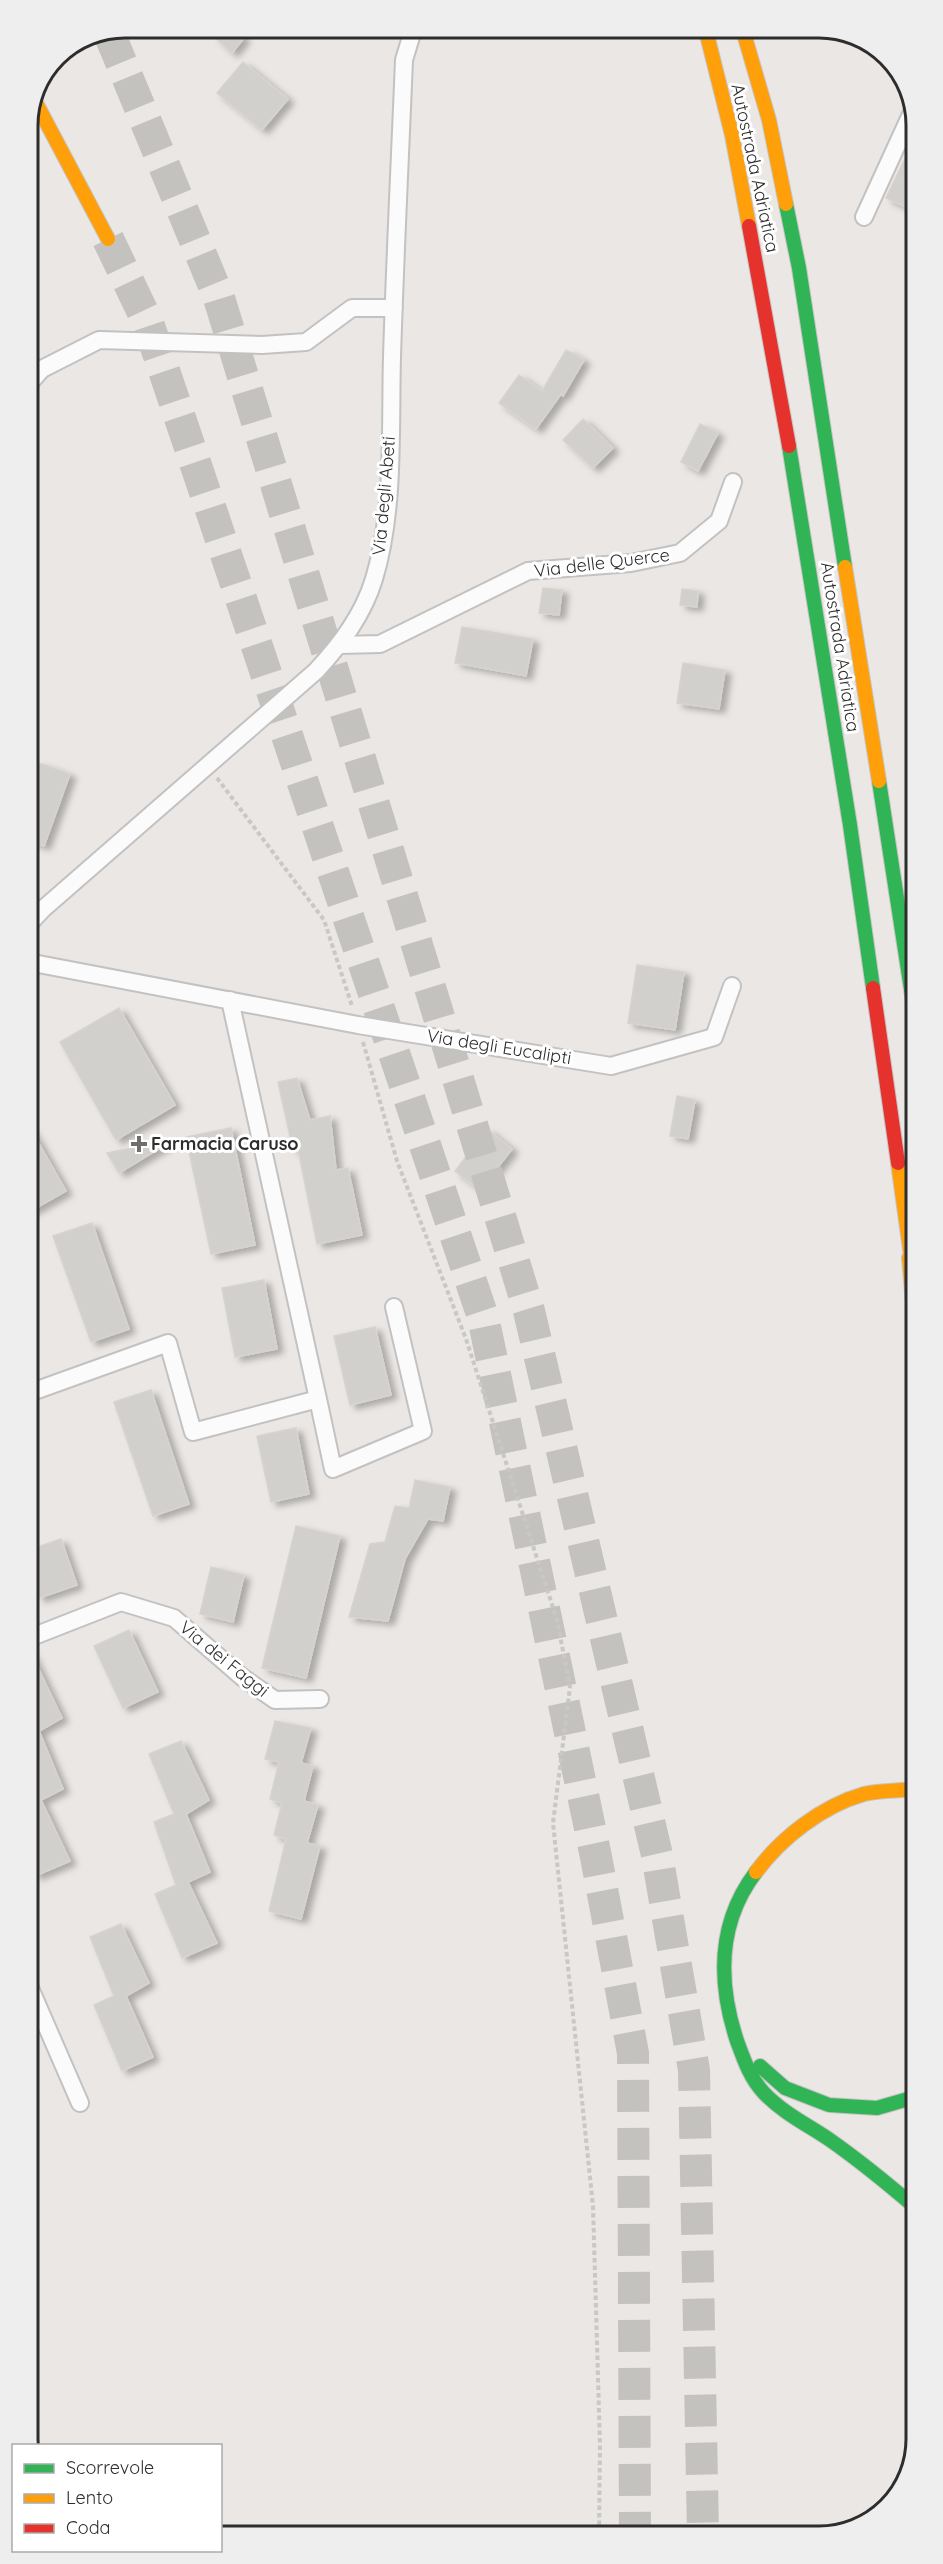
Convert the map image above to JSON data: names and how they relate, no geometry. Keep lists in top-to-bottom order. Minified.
{"streets":{"highway":["Autostrada Adriatica"],"street":["Via degli Abeti","Via delle Querce","Via degli Eucalipti","Via dei Faggi"]},"crossings":[["Via degli Abeti","Via delle Querce"]],"places":{"health":["Farmacia Caruso"]},"legend":["Scorrevole","Lento","Coda"]}
